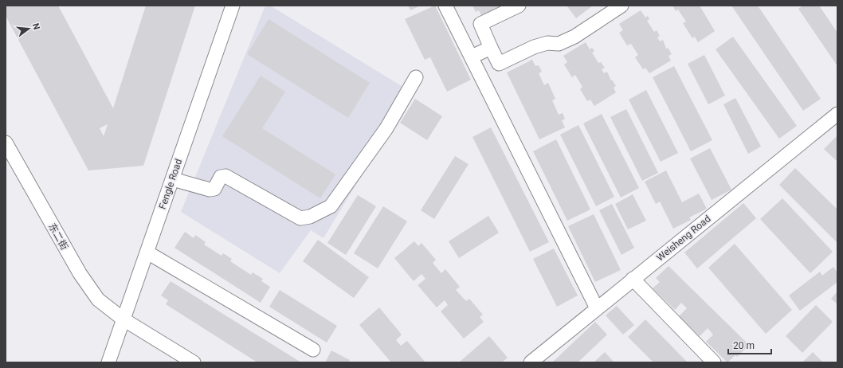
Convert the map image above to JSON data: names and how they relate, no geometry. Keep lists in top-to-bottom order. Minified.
{"streets":{"street":["Fengle Road","东二街","Weisheng Road"]},"crossings":[["Fengle Road","东二街"]],"scale_bar":"20 m","north":"right"}
